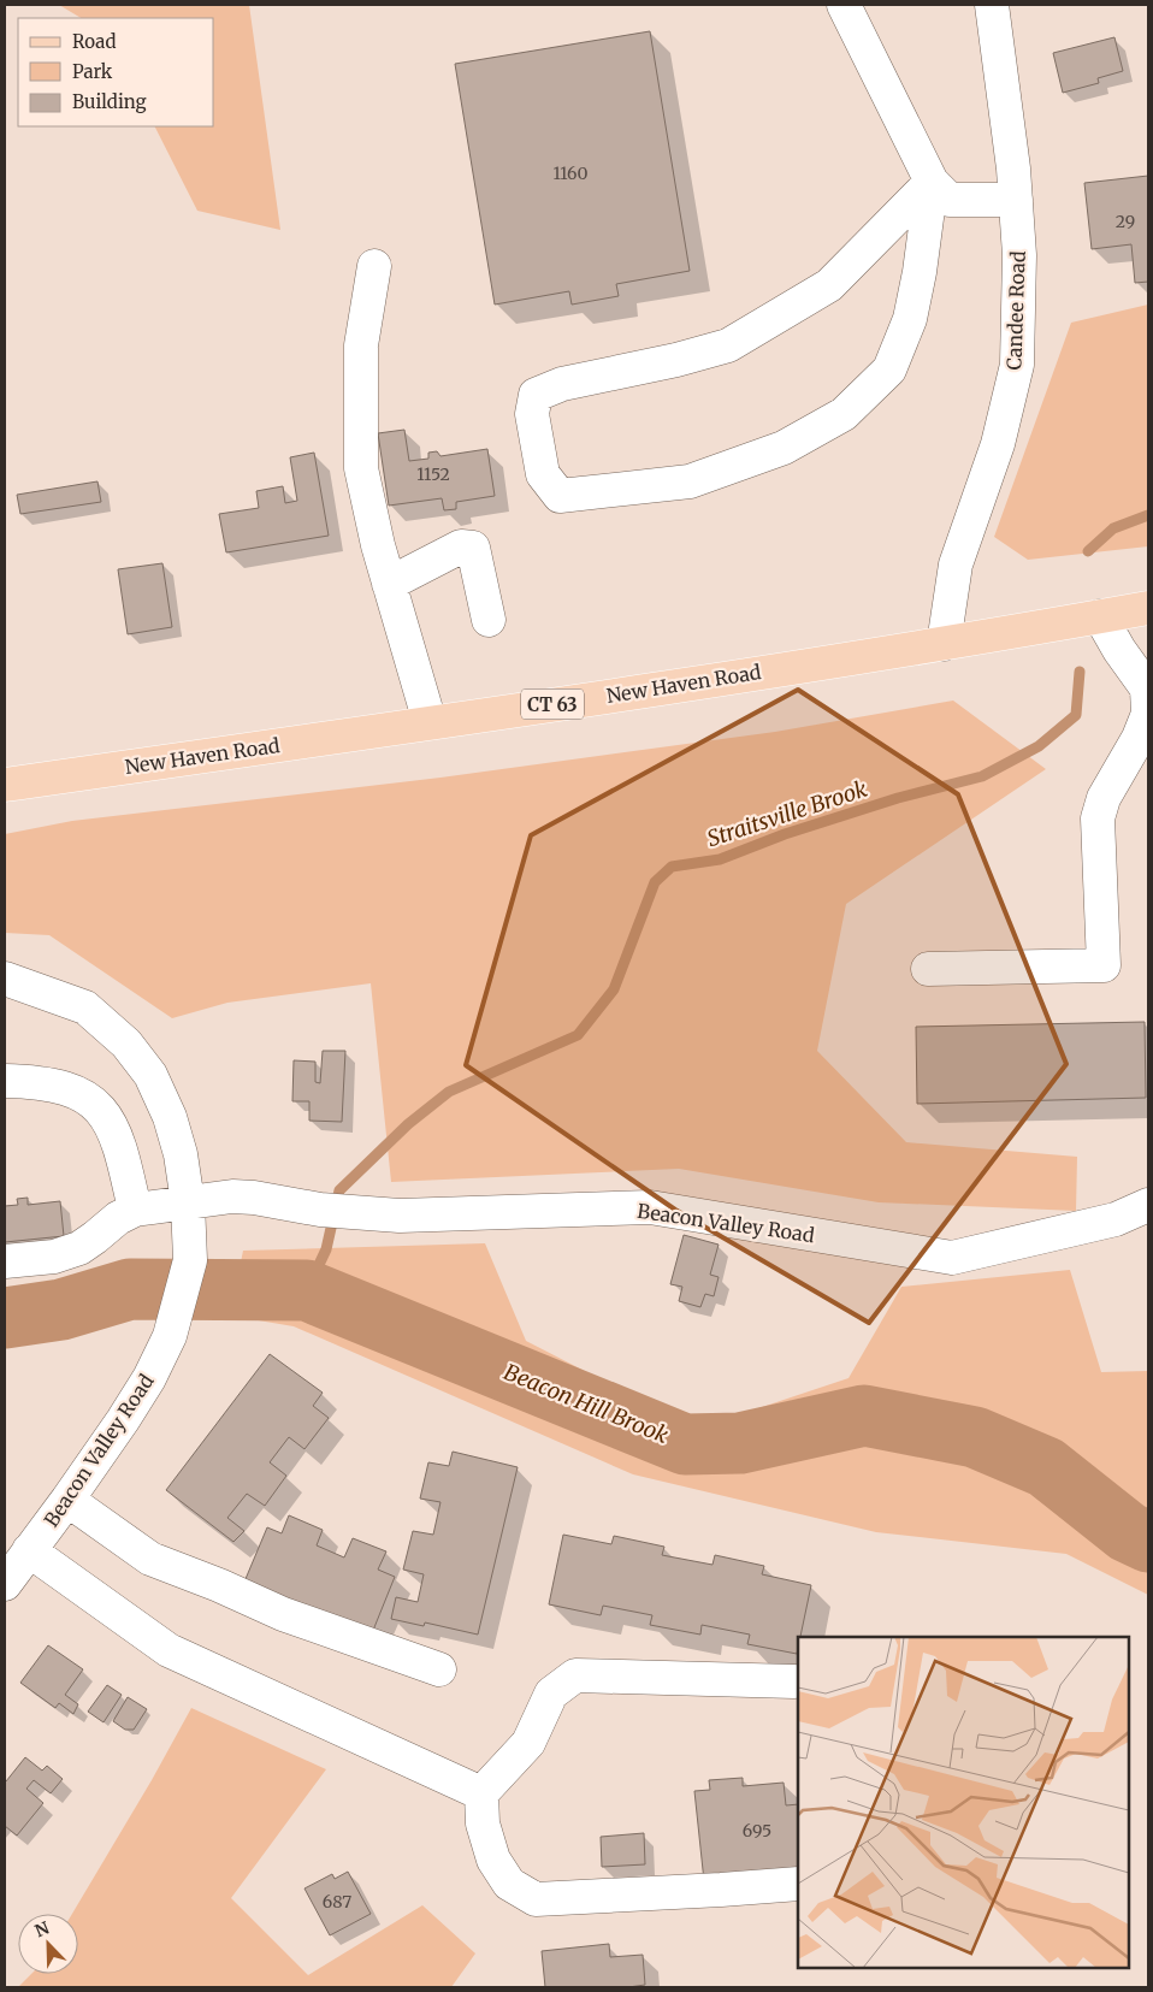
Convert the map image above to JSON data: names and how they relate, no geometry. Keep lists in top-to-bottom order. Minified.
{"streets":{"main road":["New Haven Road","CT 63"],"street":["Candee Road","Beacon Valley Road"]},"crossings":[["Candee Road","New Haven Road"]],"water":["Straitsville Brook","Beacon Hill Brook"],"house_numbers":["1160","29","1152","695","687"],"legend":["Road","Park","Building"],"north":"top left"}
